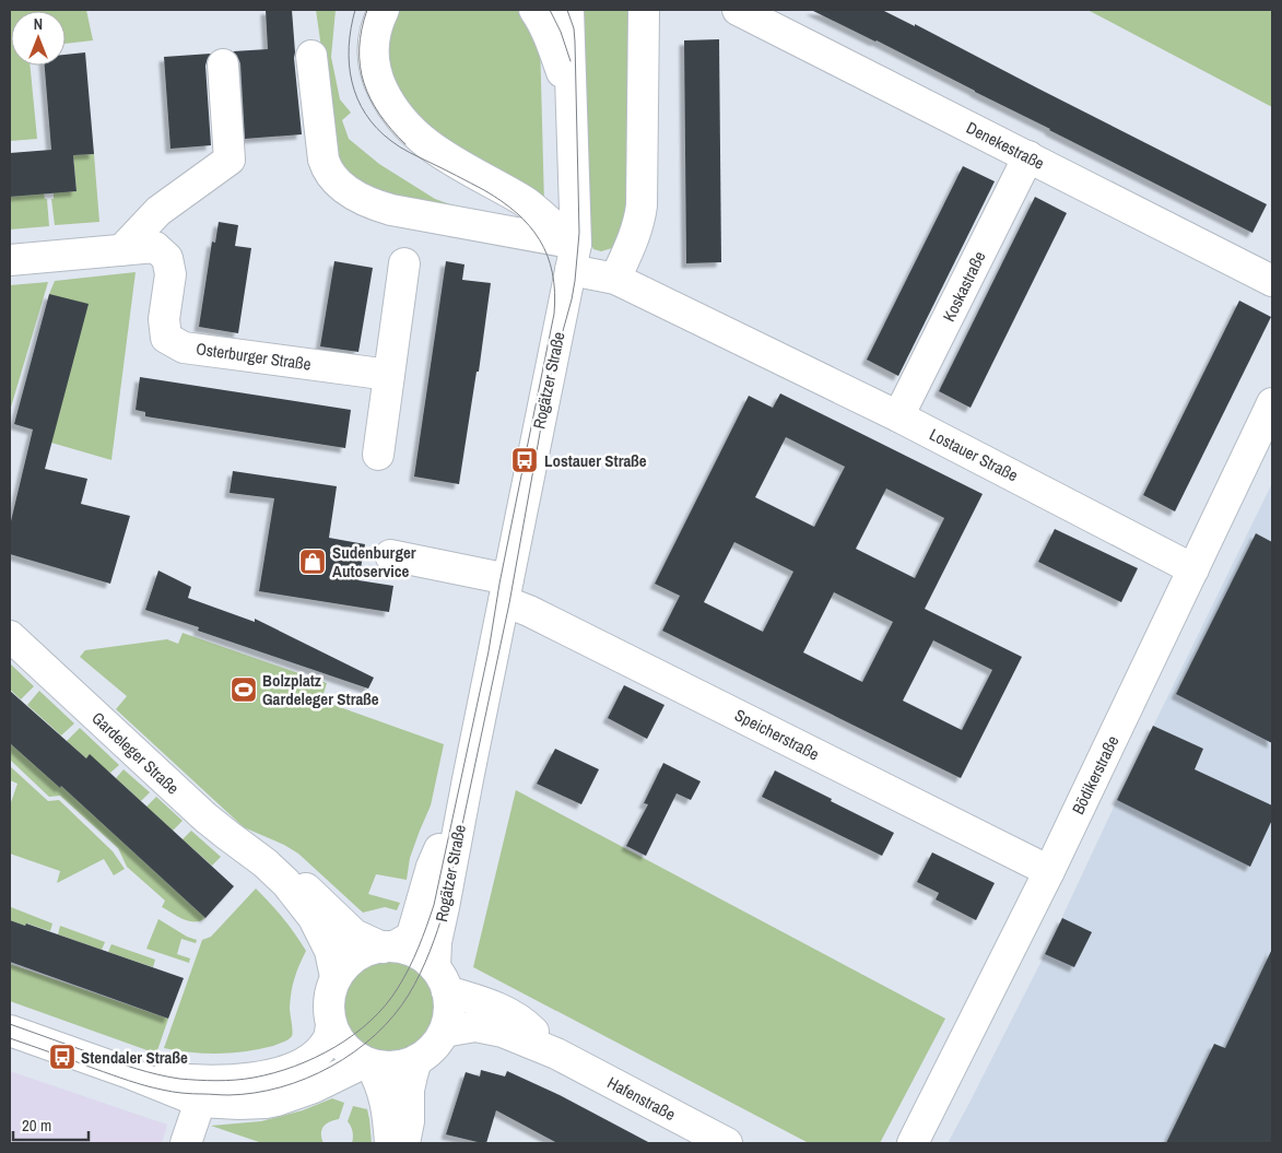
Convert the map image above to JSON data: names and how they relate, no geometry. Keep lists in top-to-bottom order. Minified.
{"streets":{"street":["Denekestraße","Koskastraße","Osterburger Straße","Rogätzer Straße","Lostauer Straße","Speicherstraße","Gardeleger Straße","Bödikerstraße","Hafenstraße"]},"crossings":[["Denekestraße","Koskastraße"],["Koskastraße","Lostauer Straße"],["Rogätzer Straße","Lostauer Straße"],["Rogätzer Straße","Speicherstraße"],["Rogätzer Straße","Gardeleger Straße"],["Rogätzer Straße","Hafenstraße"],["Lostauer Straße","Bödikerstraße"],["Speicherstraße","Bödikerstraße"],["Gardeleger Straße","Hafenstraße"]],"places":{"bus stop":["Lostauer Straße","Stendaler Straße"],"shop":["Sudenburger Autoservice"],"sports":["Bolzplatz Gardeleger Straße"]},"scale_bar":"20 m","north":"top"}
